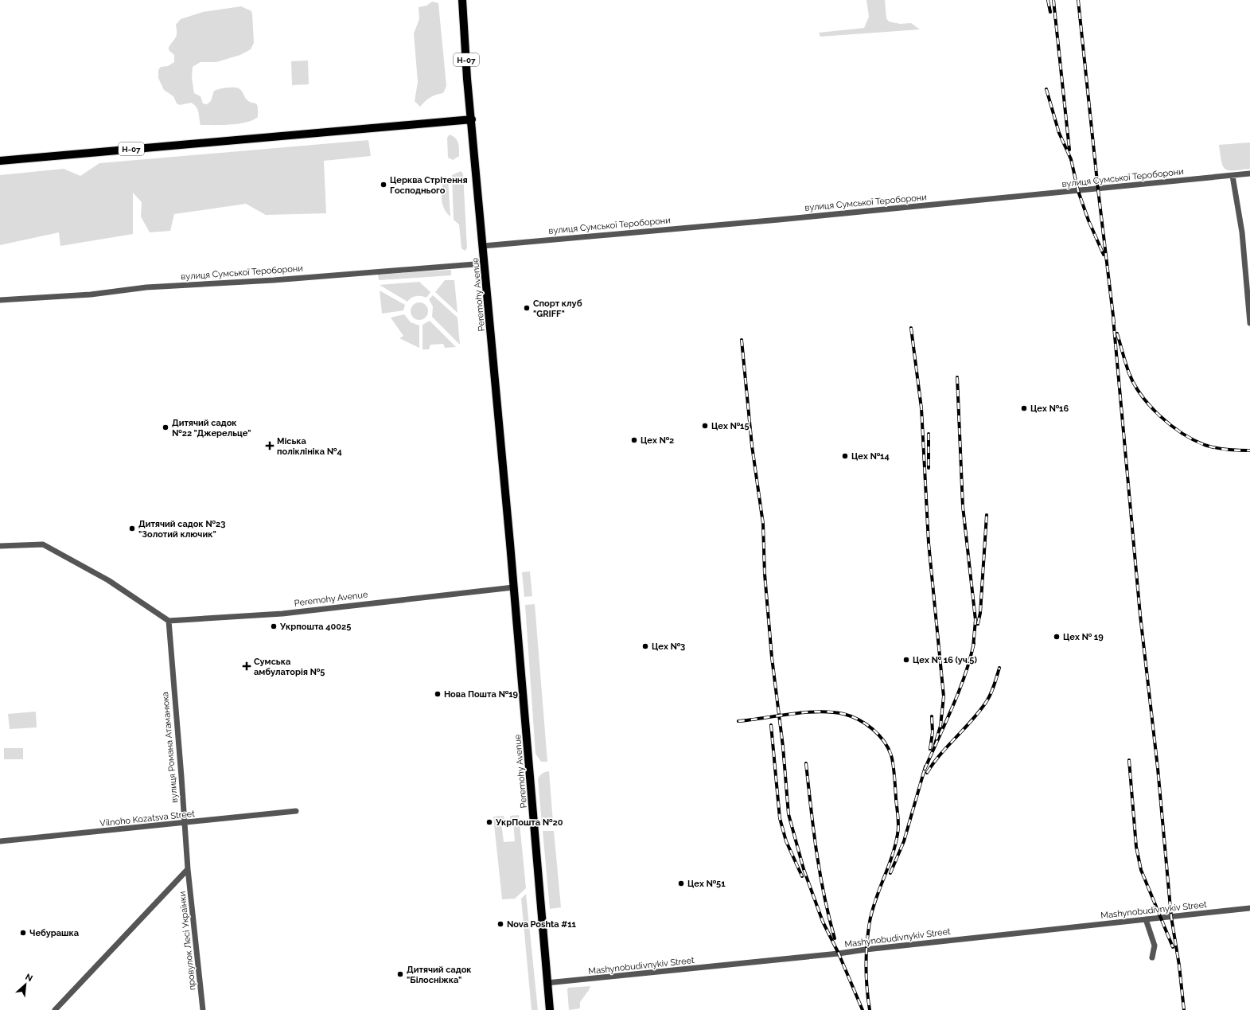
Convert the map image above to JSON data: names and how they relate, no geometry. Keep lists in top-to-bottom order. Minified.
{"streets":{"main road":["Н-07","Peremohy Avenue"],"street":["вулиця Сумської Тероборони","вулиця Романа Атаманюка","Vilnoho Kozatsva Street","Mashynobudivnykiv Street","провулок Лесі Українки"]},"crossings":[["Н-07","Peremohy Avenue"],["вулиця Сумської Тероборони","Peremohy Avenue"],["Peremohy Avenue","вулиця Романа Атаманюка"],["Peremohy Avenue","Mashynobudivnykiv Street"],["вулиця Романа Атаманюка","Vilnoho Kozatsva Street"],["вулиця Романа Атаманюка","провулок Лесі Українки"]],"places":{"other":["Церква Стрітення Господнього","Спорт клуб \"GRIFF\"","Цех №16","Цех №15","Дитячий садок №22 \"Джерельце\"","Цех №2","Цех №14","Дитячий садок №23 \"Золотий ключик\"","Укрпошта 40025","Цех № 19","Цех №3","Цех № 16 (уч.5)","Нова Пошта №19","УкрПошта №20","Цех №51","Nova Poshta #11","Чебурашка","Дитячий садок \"Білосніжка\""],"health":["Міська поліклініка №4","Сумська амбулаторія №5"]},"north":"top right"}
